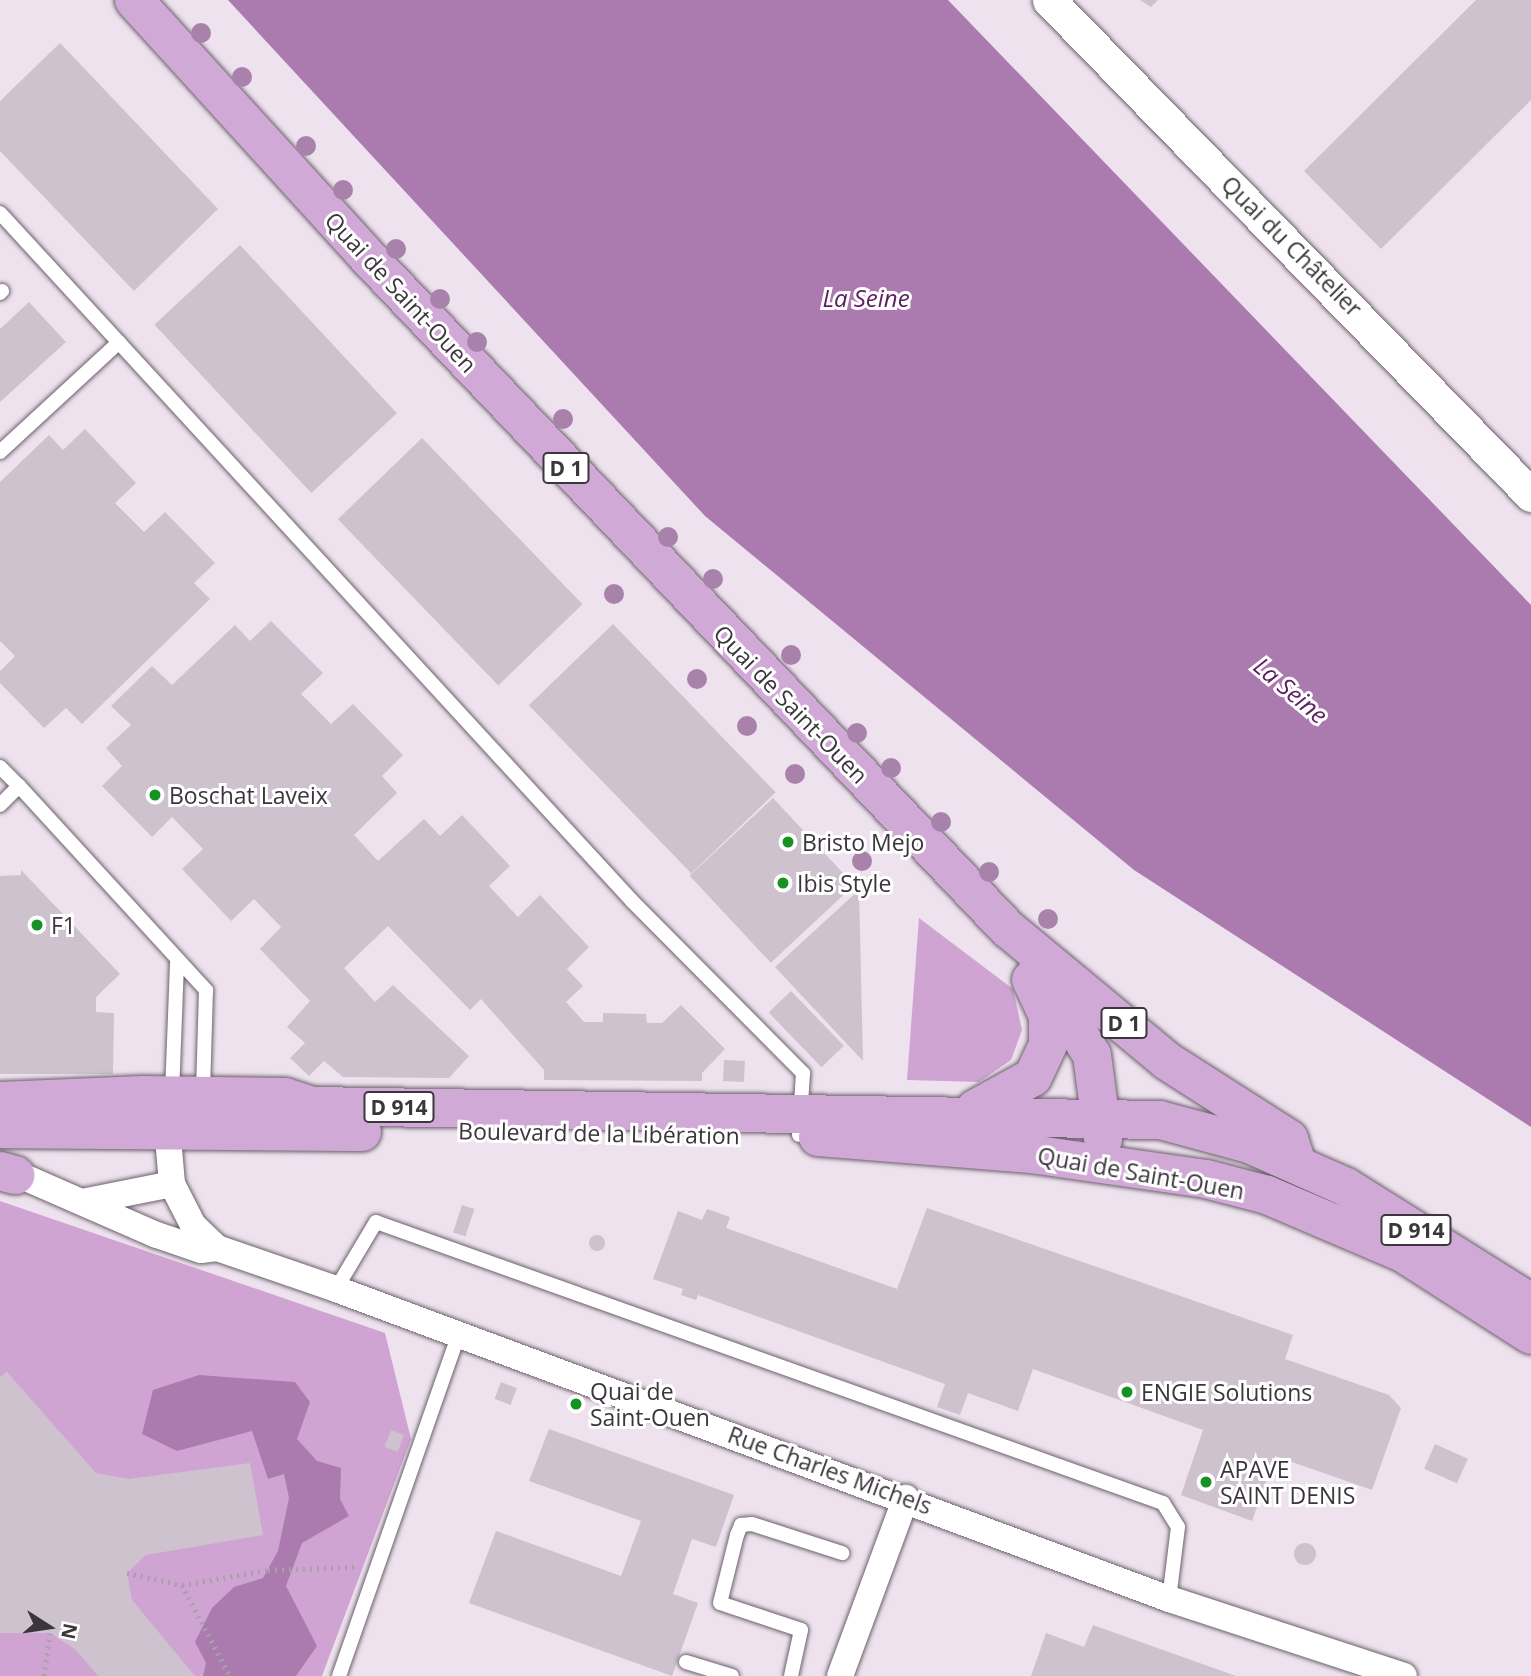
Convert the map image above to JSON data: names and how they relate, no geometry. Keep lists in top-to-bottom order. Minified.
{"streets":{"main road":["Quai de Saint-Ouen","D 1","D 914","Boulevard de la Libération"],"street":["Quai du Châtelier","Rue Charles Michels"]},"crossings":[["Quai de Saint-Ouen","D 1"],["Quai de Saint-Ouen","D 914"],["Quai de Saint-Ouen","Boulevard de la Libération"],["D 1","Boulevard de la Libération"],["D 914","Boulevard de la Libération"],["Boulevard de la Libération","Rue Charles Michels"]],"water":["La Seine"],"places":["Boschat Laveix","Bristo Mejo","Ibis Style","F1","ENGIE Solutions","Quai de Saint-Ouen","APAVE SAINT DENIS"],"north":"right"}
